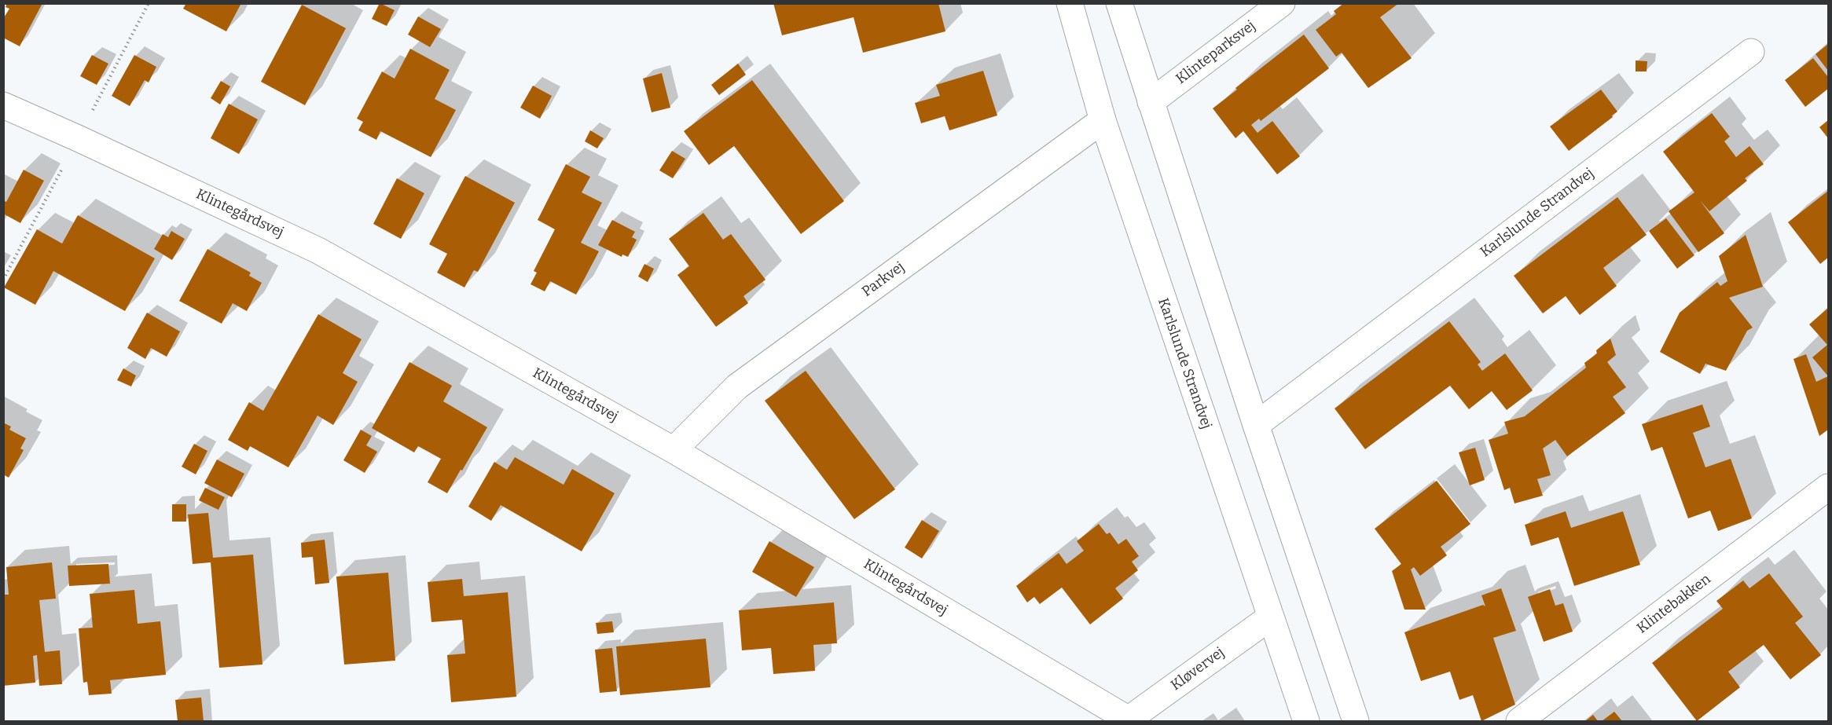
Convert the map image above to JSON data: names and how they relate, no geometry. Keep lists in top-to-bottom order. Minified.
{"streets":{"street":["Klinteparksvej","Karlslunde Strandvej","Klintegårdsvej","Parkvej","Klintebakken","Kløvervej"]},"crossings":[["Karlslunde Strandvej","Parkvej"],["Karlslunde Strandvej","Kløvervej"],["Klintegårdsvej","Parkvej"],["Klintegårdsvej","Kløvervej"]]}
